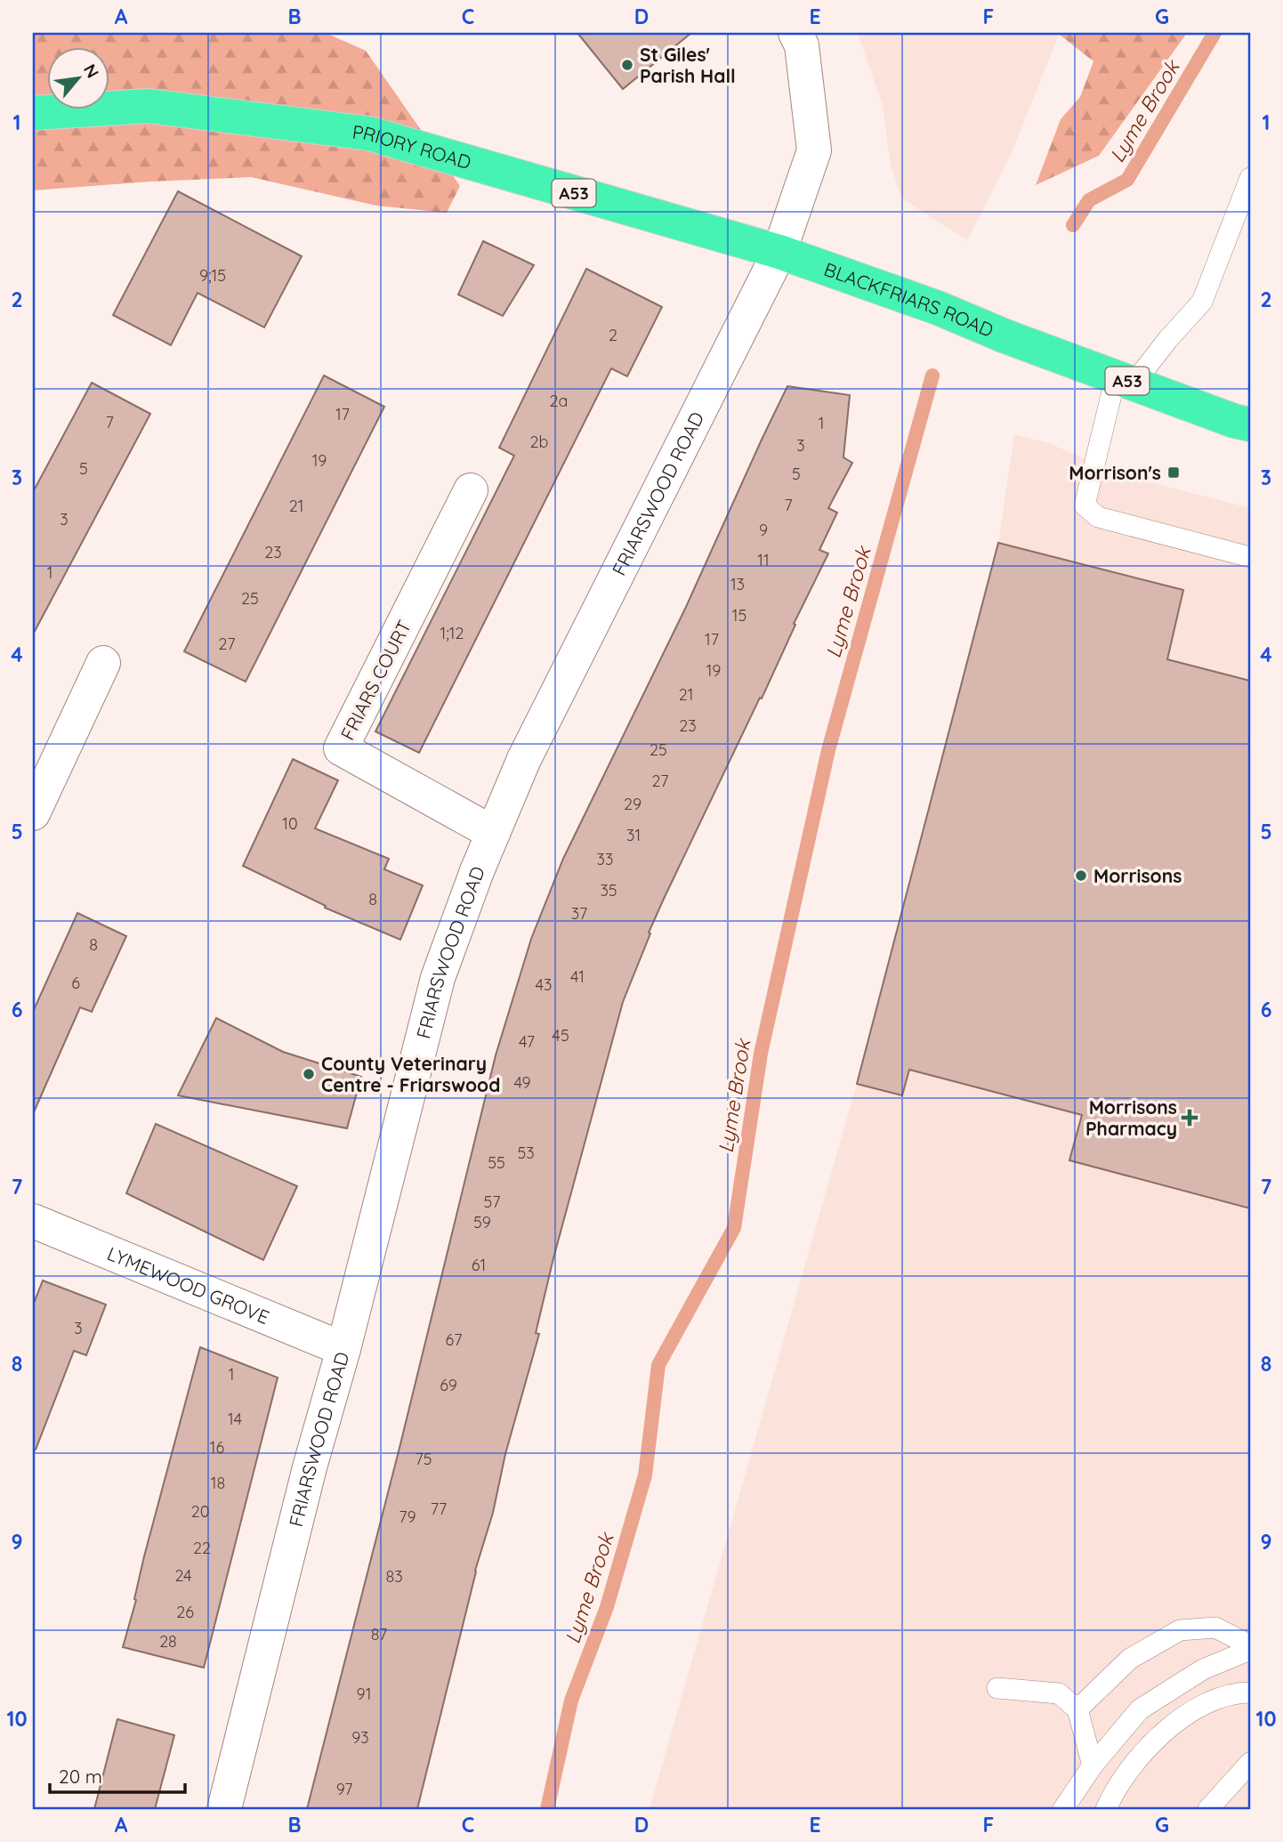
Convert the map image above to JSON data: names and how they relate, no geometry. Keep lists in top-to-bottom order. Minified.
{"streets":{"highway":["PRIORY ROAD","A53","BLACKFRIARS ROAD"],"street":["FRIARSWOOD ROAD","FRIARS COURT","LYMEWOOD GROVE"]},"crossings":[["PRIORY ROAD","BLACKFRIARS ROAD"],["PRIORY ROAD","FRIARSWOOD ROAD"],["BLACKFRIARS ROAD","FRIARSWOOD ROAD"],["FRIARSWOOD ROAD","FRIARS COURT"],["FRIARSWOOD ROAD","LYMEWOOD GROVE"]],"water":["Lyme Brook"],"places":{"other":["St Giles' Parish Hall","Morrisons","County Veterinary Centre - Friarswood"],"transit":["Morrison's"],"health":["Morrisons Pharmacy"]},"house_numbers":["9;15","2","2a","17","7","1","2b","3","19","5","5","7","21","3","9","23","11","1","13","25","15","1;12","17","27","19","21","23","25","27","29","10","31","33","35","8","37","8","41","6","43","45","47","49","53","55","57","59","61","3","67","1","69","14","16","75","18","77","20","79","22","24","83","26","87","28","91","93","97"],"scale_bar":"20 m","north":"top right","grid":{"columns":["A","B","C","D","E","F","G"],"rows":["1","2","3","4","5","6","7","8","9","10"]}}
